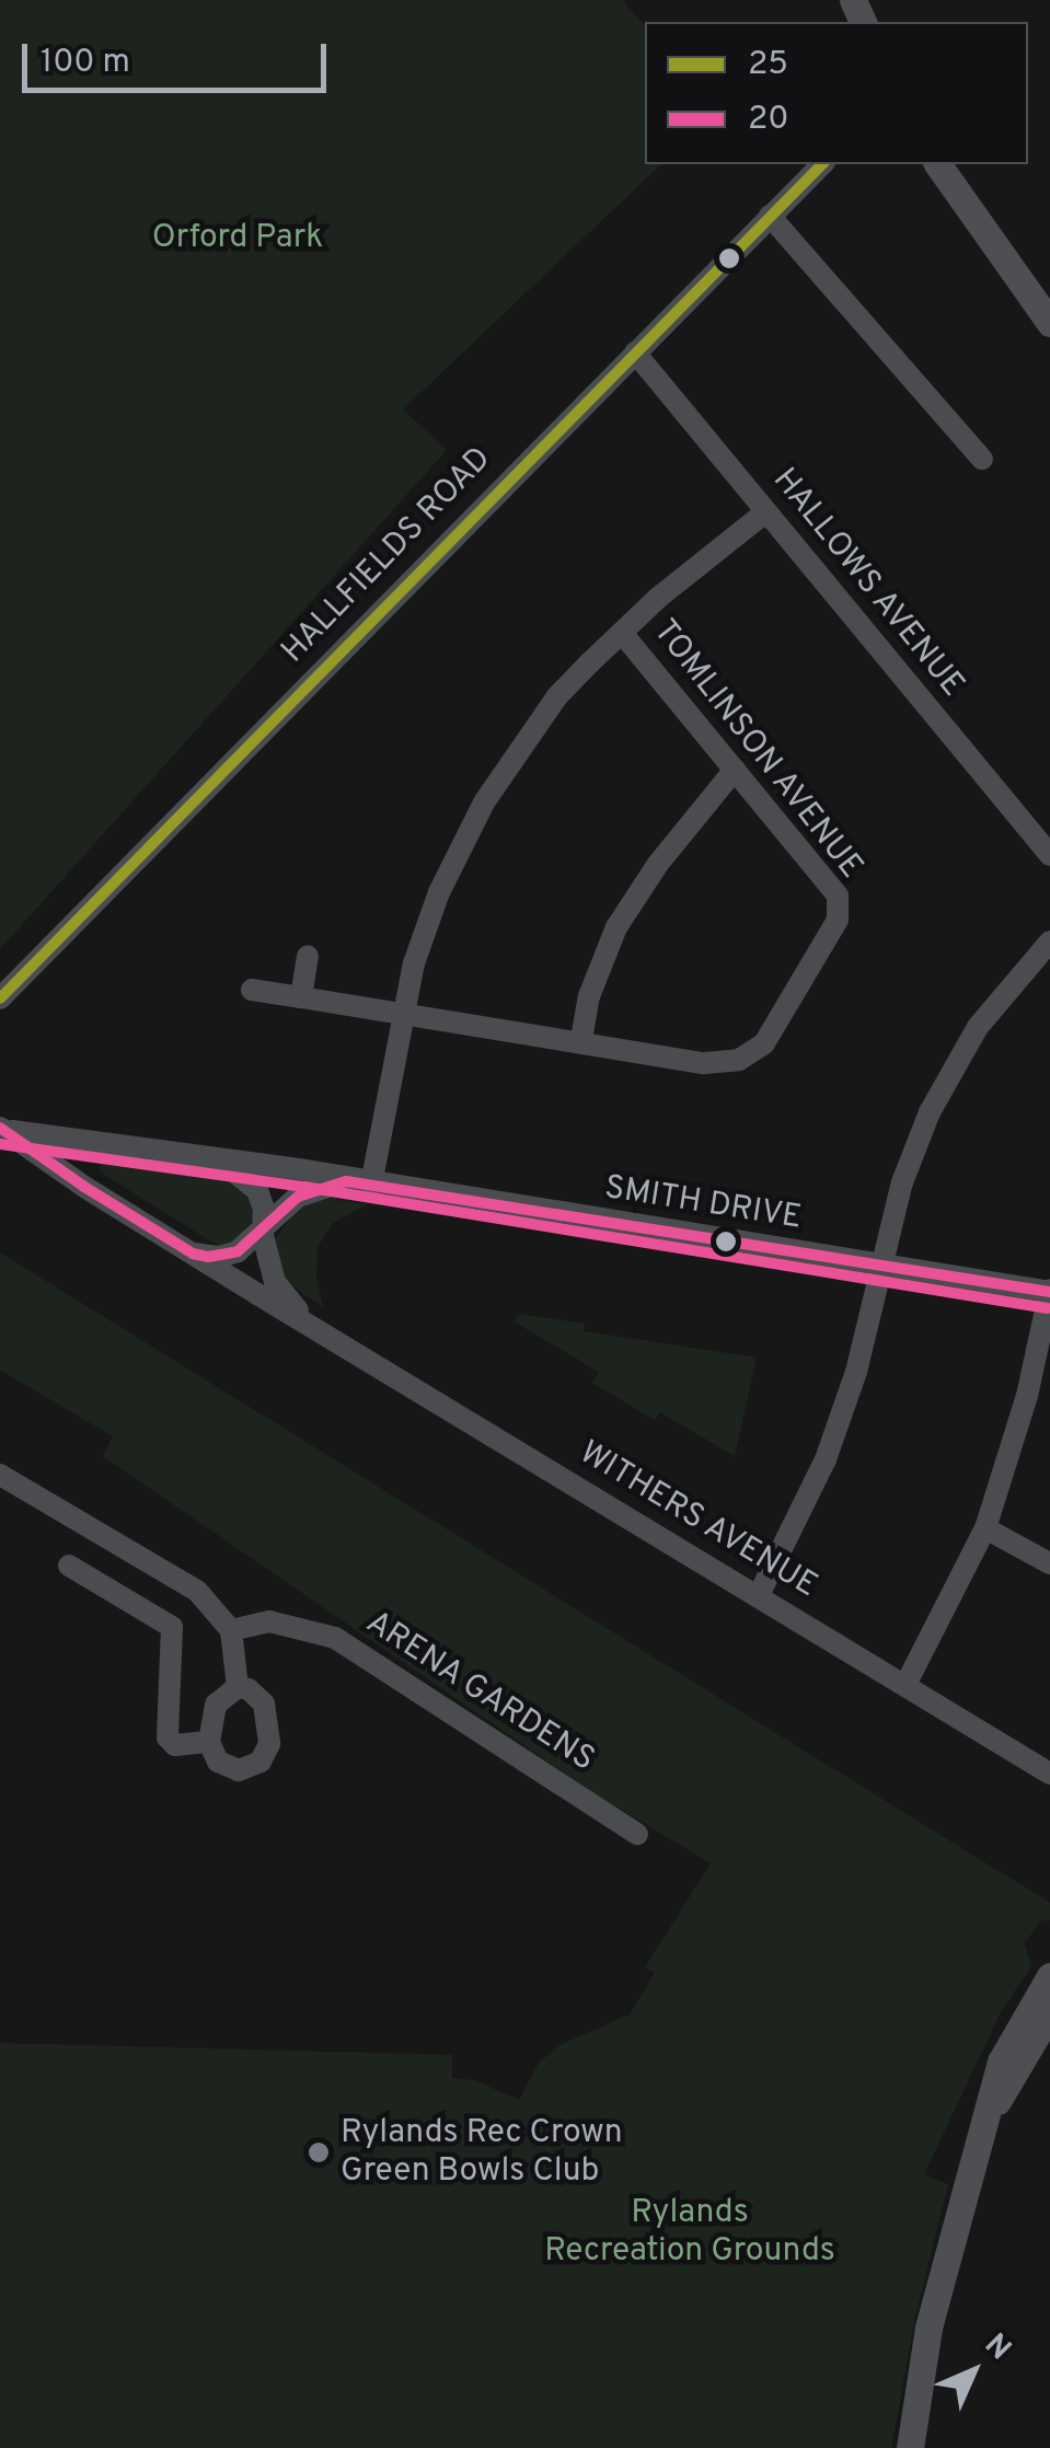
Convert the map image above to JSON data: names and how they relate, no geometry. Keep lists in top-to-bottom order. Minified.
{"streets":{"street":["HALLFIELDS ROAD","HALLOWS AVENUE","TOMLINSON AVENUE","SMITH DRIVE","WITHERS AVENUE","ARENA GARDENS"]},"crossings":[["HALLFIELDS ROAD","HALLOWS AVENUE"],["SMITH DRIVE","WITHERS AVENUE"]],"parks":["Orford Park","Rylands Recreation Grounds"],"places":["Rylands Rec Crown Green Bowls Club"],"lines":["transit line 25","transit line 20"],"legend":["25","20"],"scale_bar":"100 m","north":"top right"}
